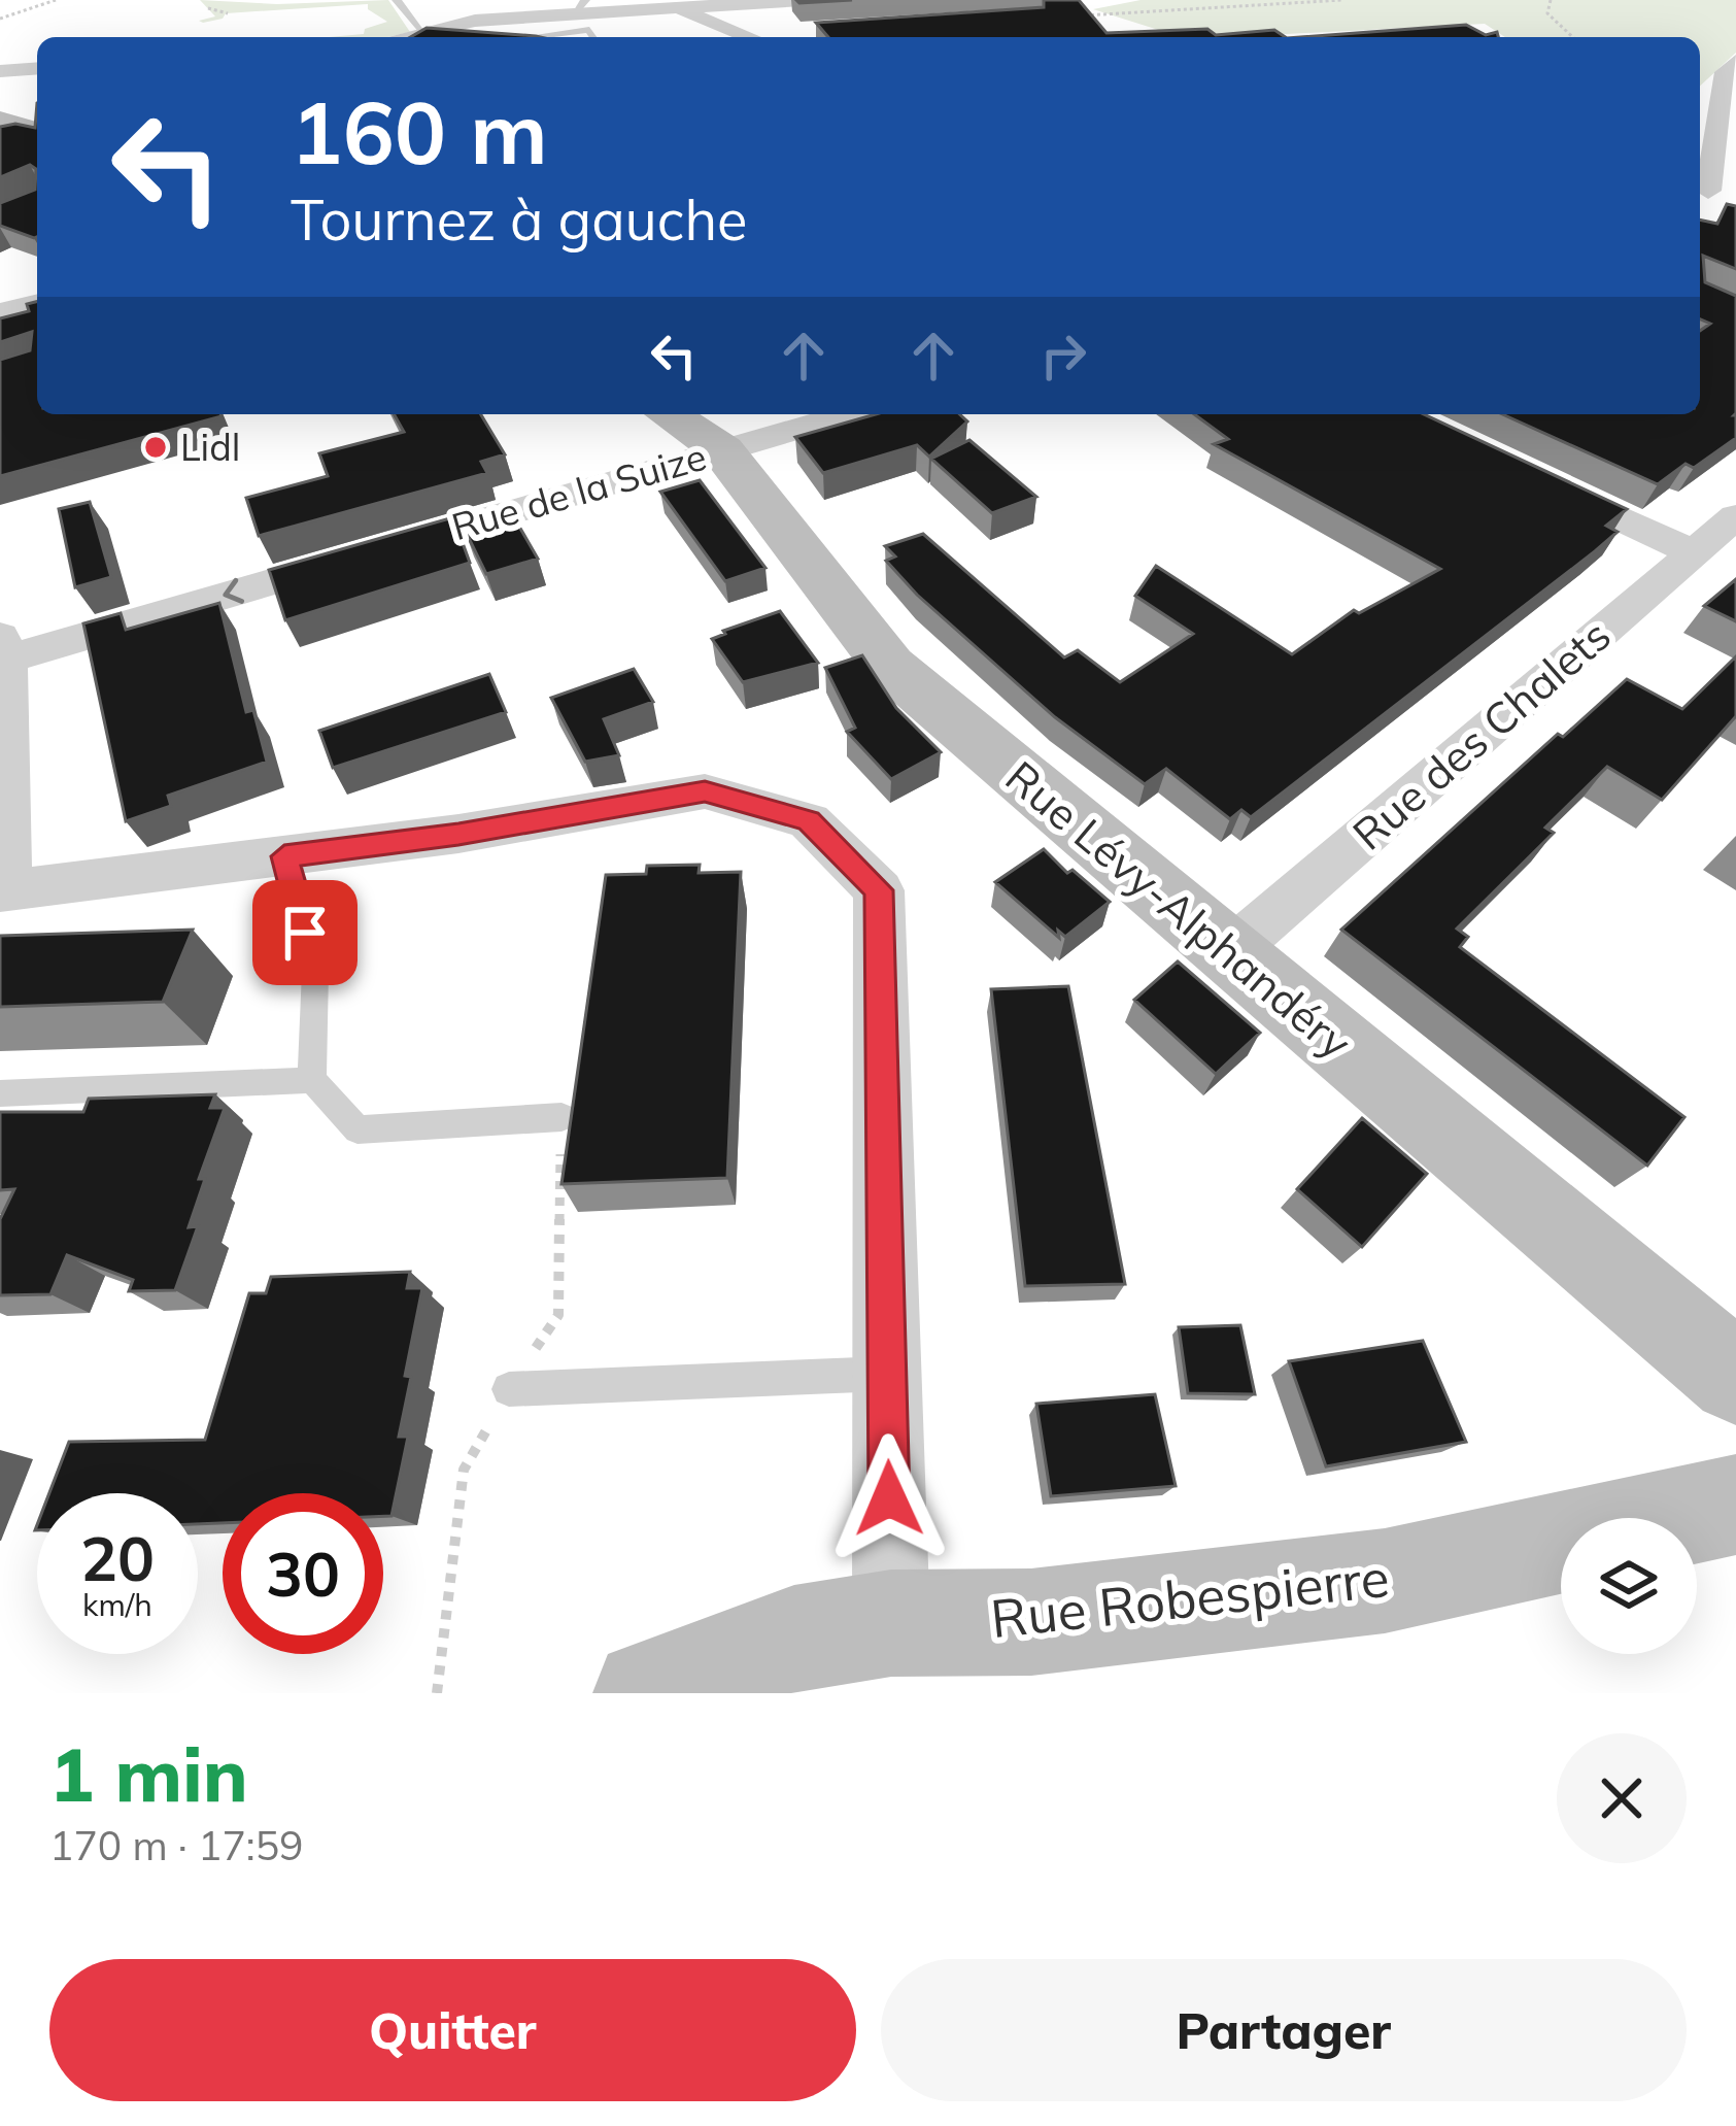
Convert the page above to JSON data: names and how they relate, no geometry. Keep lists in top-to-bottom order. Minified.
{"streets":{"street":["Rue de la Suize","Rue des Chalets","Rue Lévy-Alphandéry","Rue Robespierre"]},"crossings":[["Rue de la Suize","Rue Lévy-Alphandéry"],["Rue des Chalets","Rue Lévy-Alphandéry"]],"places":["Lidl"],"page":{"turn":["160 m","Tournez à gauche"],"speed":"20 km/h","limit":"30","heading":["1 min","170 m · 17:59"],"buttons":["Quitter","Partager"]}}
